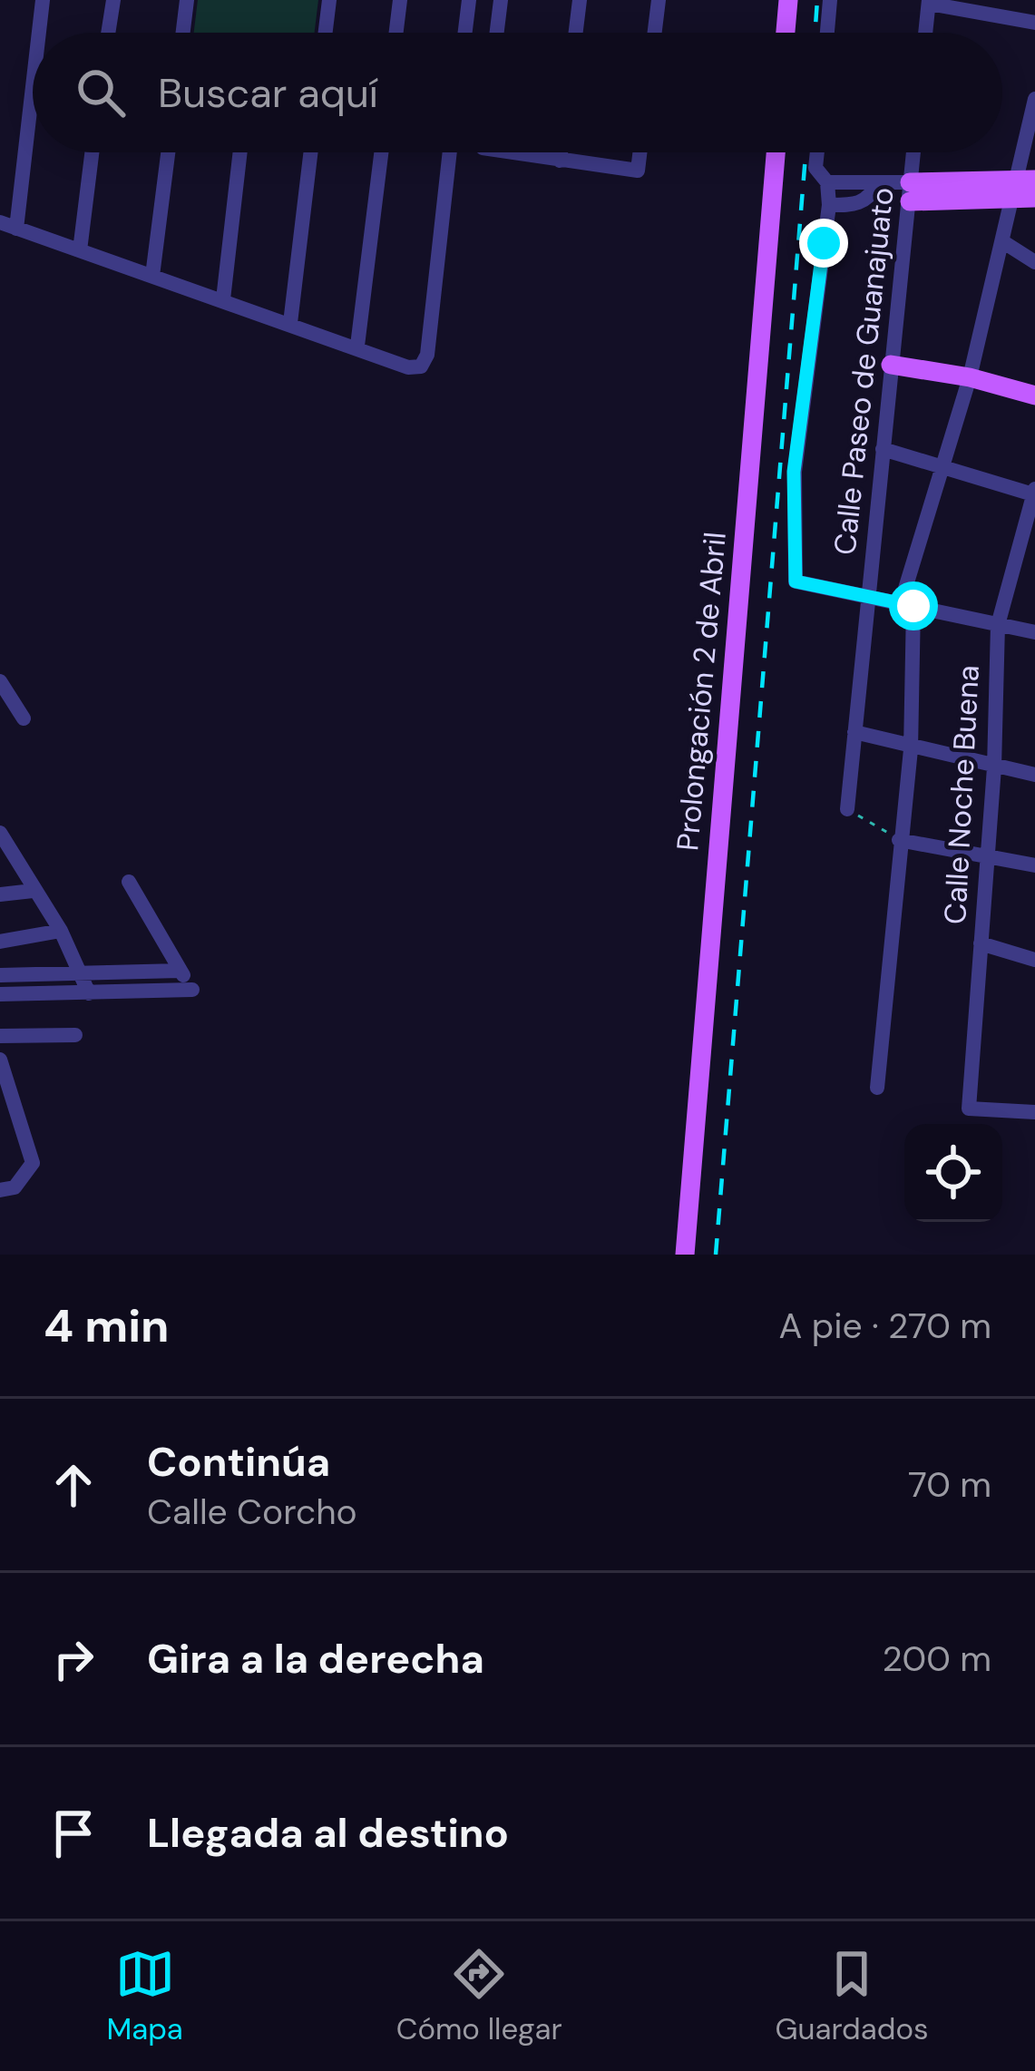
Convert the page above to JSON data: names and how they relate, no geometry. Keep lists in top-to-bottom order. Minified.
{"streets":{"main road":["Prolongación 2 de Abril"],"street":["Calle Paseo de Guanajuato","Calle Noche Buena"]},"page":{"search":"Buscar aquí","heading":["4 min","A pie · 270 m"],"list":[["Continúa","Calle Corcho","70 m"],["Gira a la derecha","200 m"],"Llegada al destino"],"nav":["Mapa","Cómo llegar","Guardados"]}}
